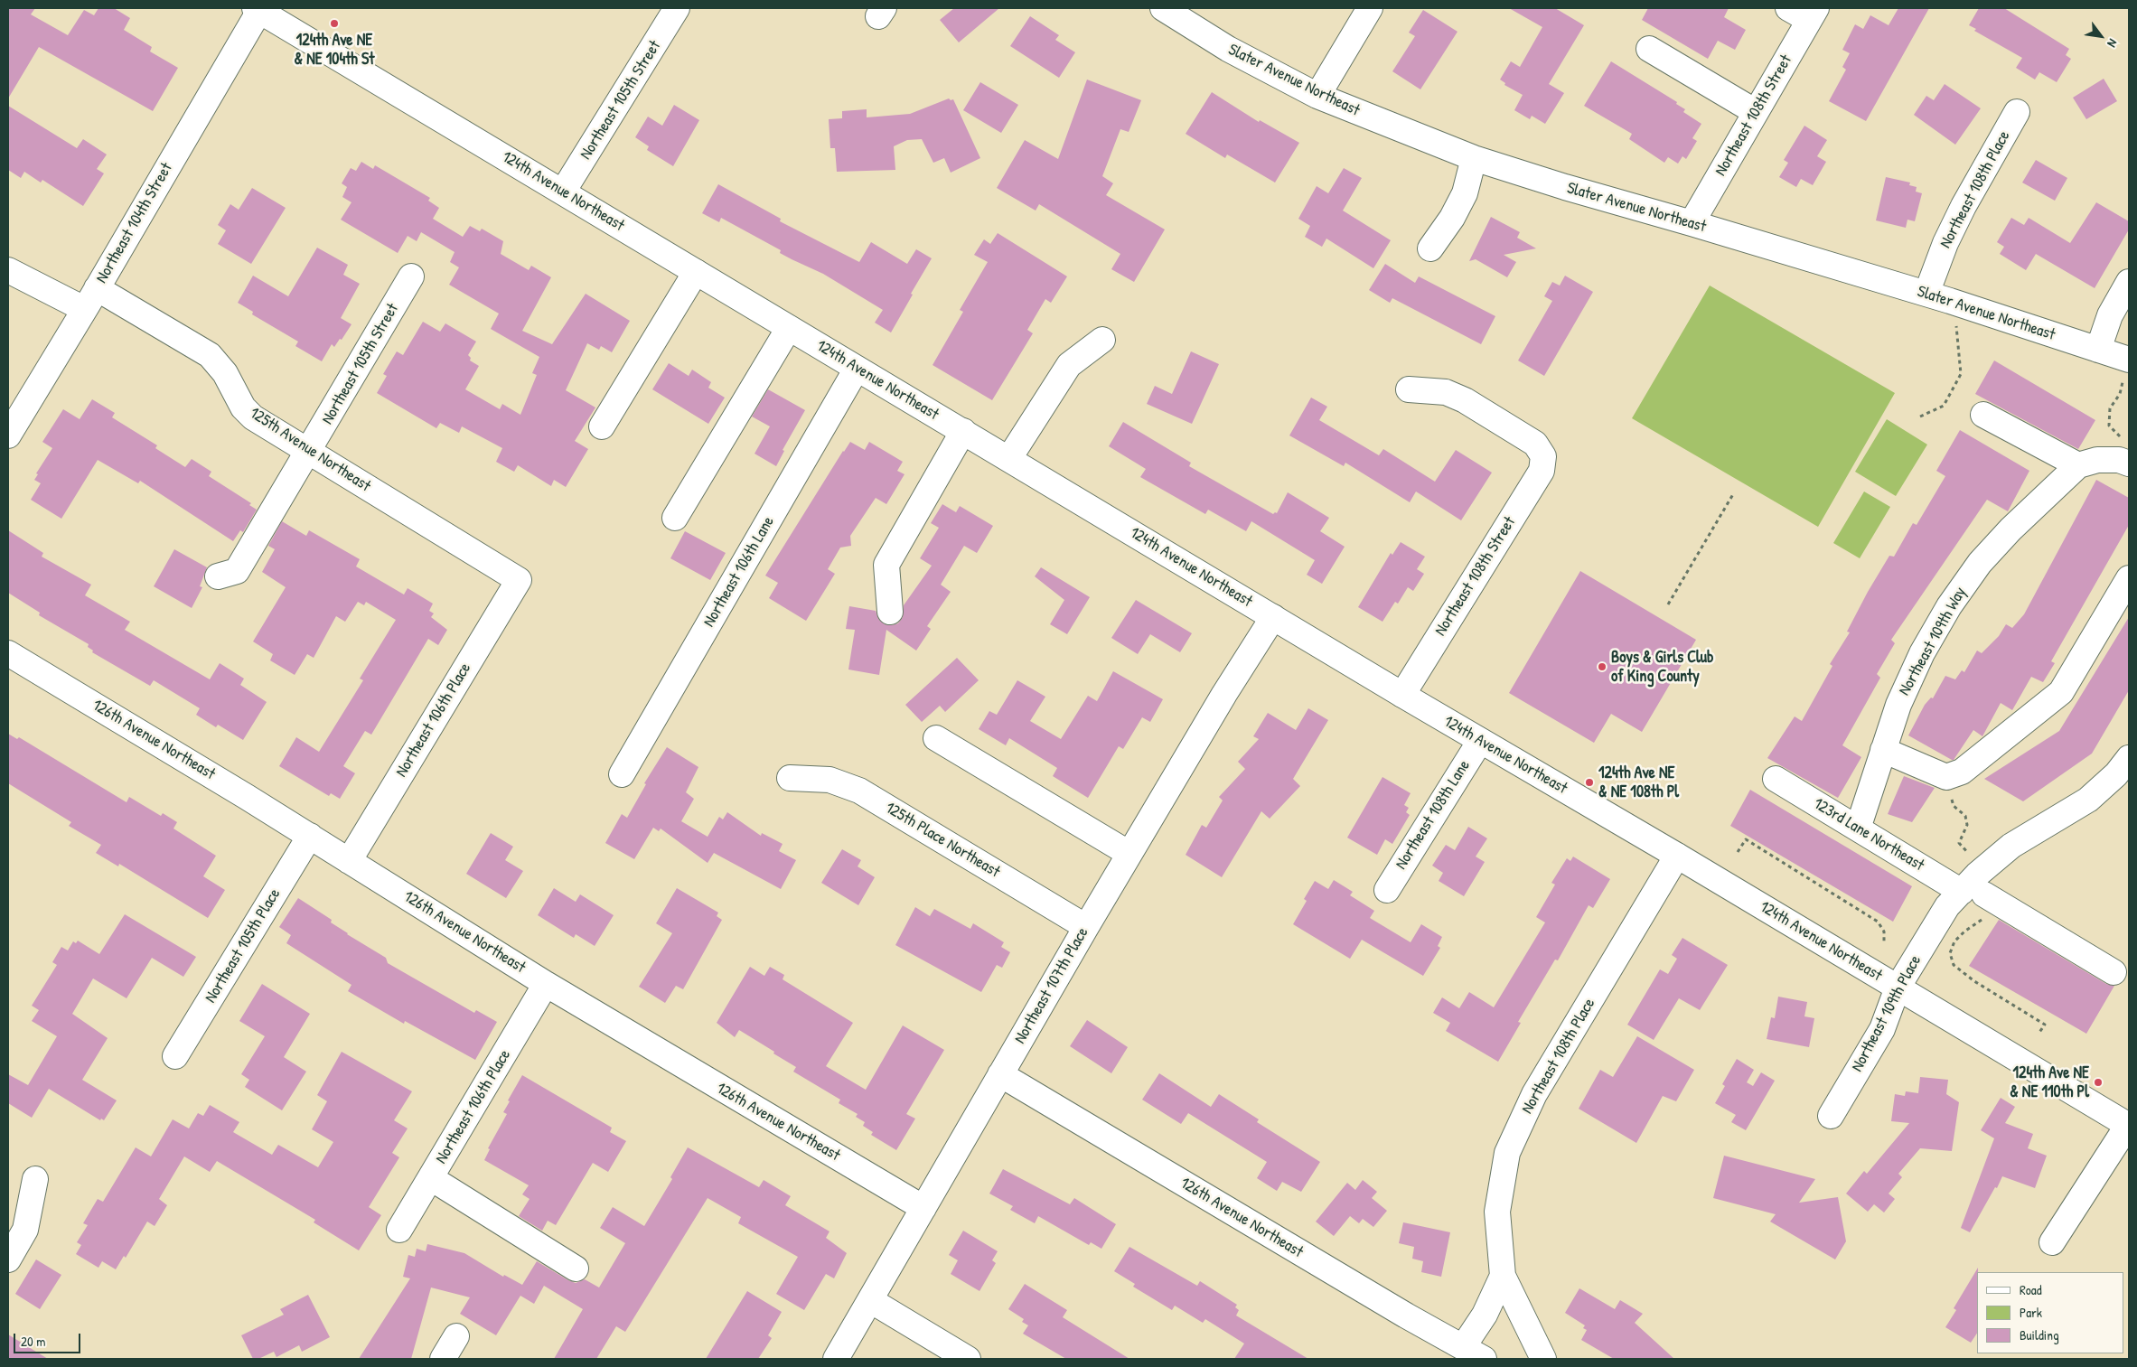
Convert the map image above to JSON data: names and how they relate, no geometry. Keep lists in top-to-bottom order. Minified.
{"streets":{"street":["Slater Avenue Northeast","Northeast 105th Street","Northeast 108th Street","Northeast 108th Place","124th Avenue Northeast","Northeast 104th Street","125th Avenue Northeast","Northeast 106th Lane","Northeast 109th Way","Northeast 106th Place","126th Avenue Northeast","Northeast 108th Lane","123rd Lane Northeast","125th Place Northeast","Northeast 105th Place","Northeast 107th Place","Northeast 109th Place"]},"crossings":[["Slater Avenue Northeast","Northeast 108th Street"],["Slater Avenue Northeast","Northeast 108th Place"],["Northeast 105th Street","124th Avenue Northeast"],["Northeast 105th Street","125th Avenue Northeast"],["Northeast 108th Street","124th Avenue Northeast"],["Northeast 108th Place","124th Avenue Northeast"],["Northeast 108th Place","126th Avenue Northeast"],["124th Avenue Northeast","Northeast 104th Street"],["124th Avenue Northeast","Northeast 106th Lane"],["124th Avenue Northeast","Northeast 108th Lane"],["124th Avenue Northeast","Northeast 107th Place"],["124th Avenue Northeast","Northeast 109th Place"],["Northeast 104th Street","125th Avenue Northeast"],["125th Avenue Northeast","Northeast 106th Place"],["Northeast 109th Way","123rd Lane Northeast"],["Northeast 106th Place","126th Avenue Northeast"],["126th Avenue Northeast","Northeast 105th Place"],["126th Avenue Northeast","Northeast 107th Place"],["123rd Lane Northeast","Northeast 109th Place"],["125th Place Northeast","Northeast 107th Place"]],"places":["124th Ave NE & NE 104th St","Boys & Girls Club of King County","124th Ave NE & NE 108th Pl","124th Ave NE & NE 110th Pl"],"legend":["Road","Park","Building"],"scale_bar":"20 m","north":"bottom right"}
